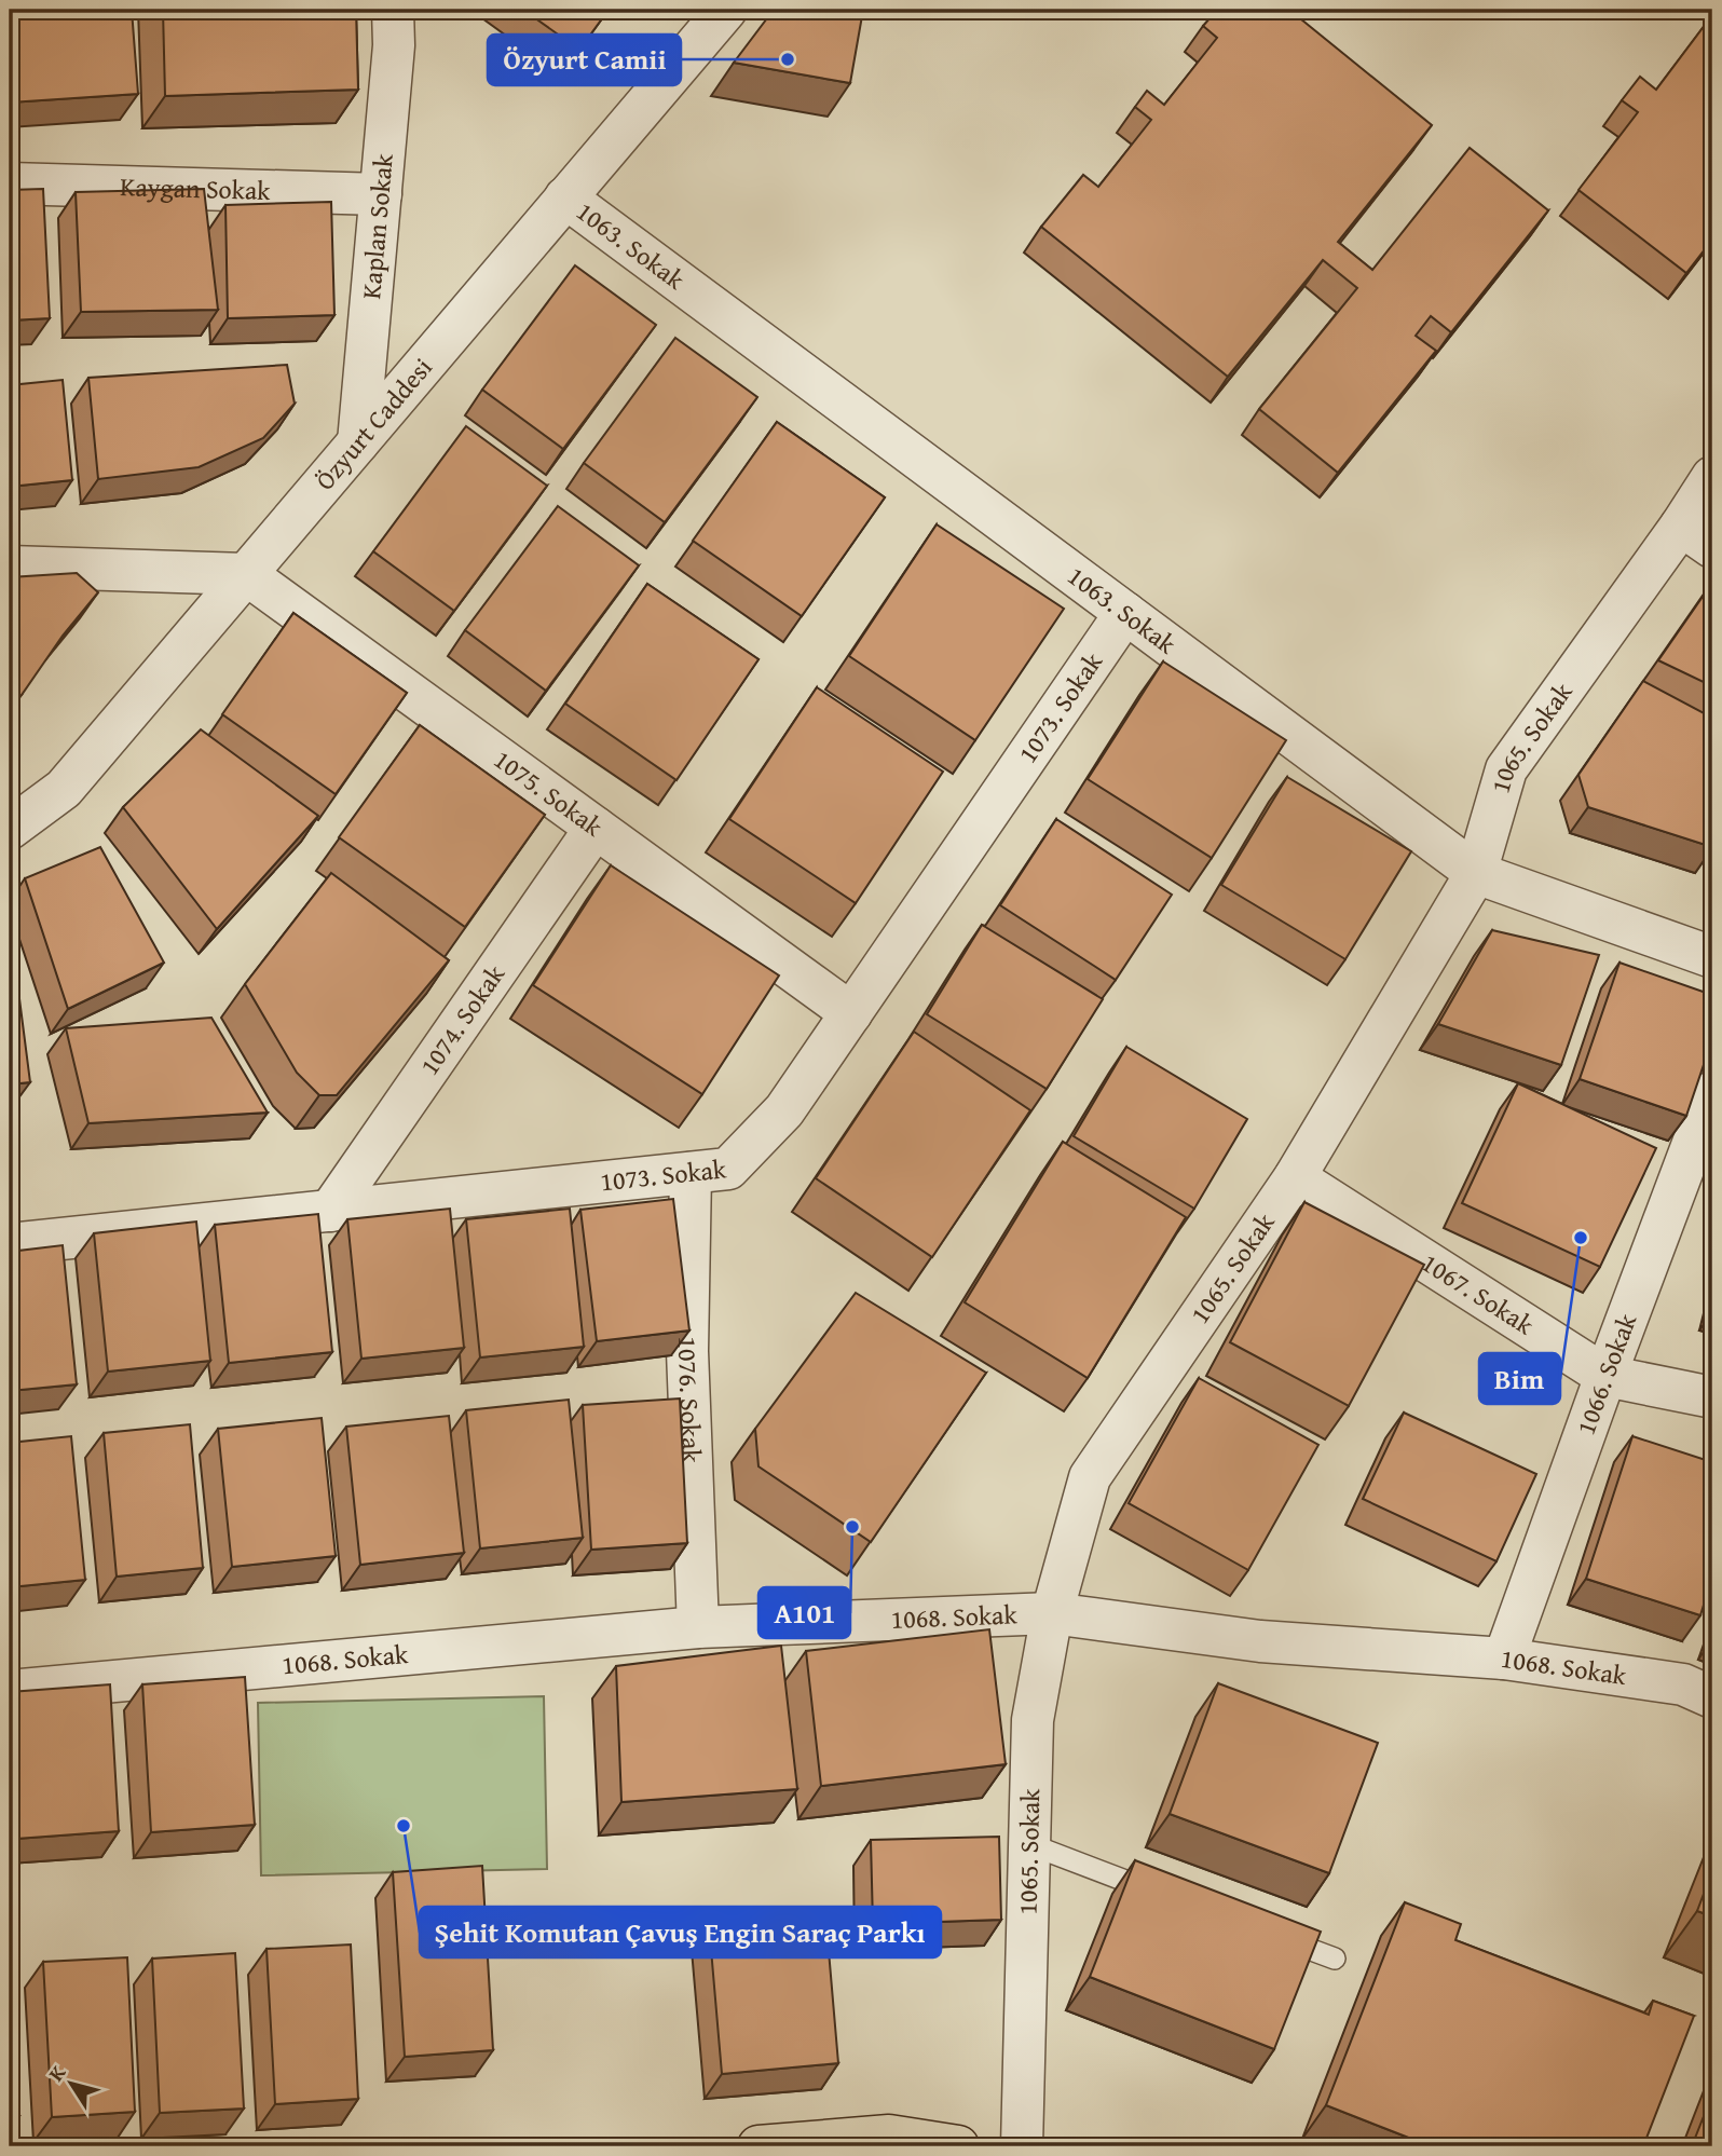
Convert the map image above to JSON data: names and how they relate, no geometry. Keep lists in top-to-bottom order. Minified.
{"streets":{"street":["Kaygan Sokak","Kaplan Sokak","1063. Sokak","Özyurt Caddesi","1073. Sokak","1065. Sokak","1075. Sokak","1074. Sokak","1067. Sokak","1066. Sokak","1076. Sokak","1068. Sokak"]},"crossings":[["Kaygan Sokak","Kaplan Sokak"],["Kaplan Sokak","Özyurt Caddesi"],["1063. Sokak","Özyurt Caddesi"],["1063. Sokak","1073. Sokak"],["1063. Sokak","1065. Sokak"],["Özyurt Caddesi","1075. Sokak"],["1073. Sokak","1075. Sokak"],["1073. Sokak","1074. Sokak"],["1073. Sokak","1076. Sokak"],["1065. Sokak","1067. Sokak"],["1065. Sokak","1068. Sokak"],["1075. Sokak","1074. Sokak"],["1067. Sokak","1066. Sokak"],["1066. Sokak","1068. Sokak"],["1076. Sokak","1068. Sokak"]],"places":["Özyurt Camii","Bim","A101","Şehit Komutan Çavuş Engin Saraç Parkı"],"north":"top left"}
